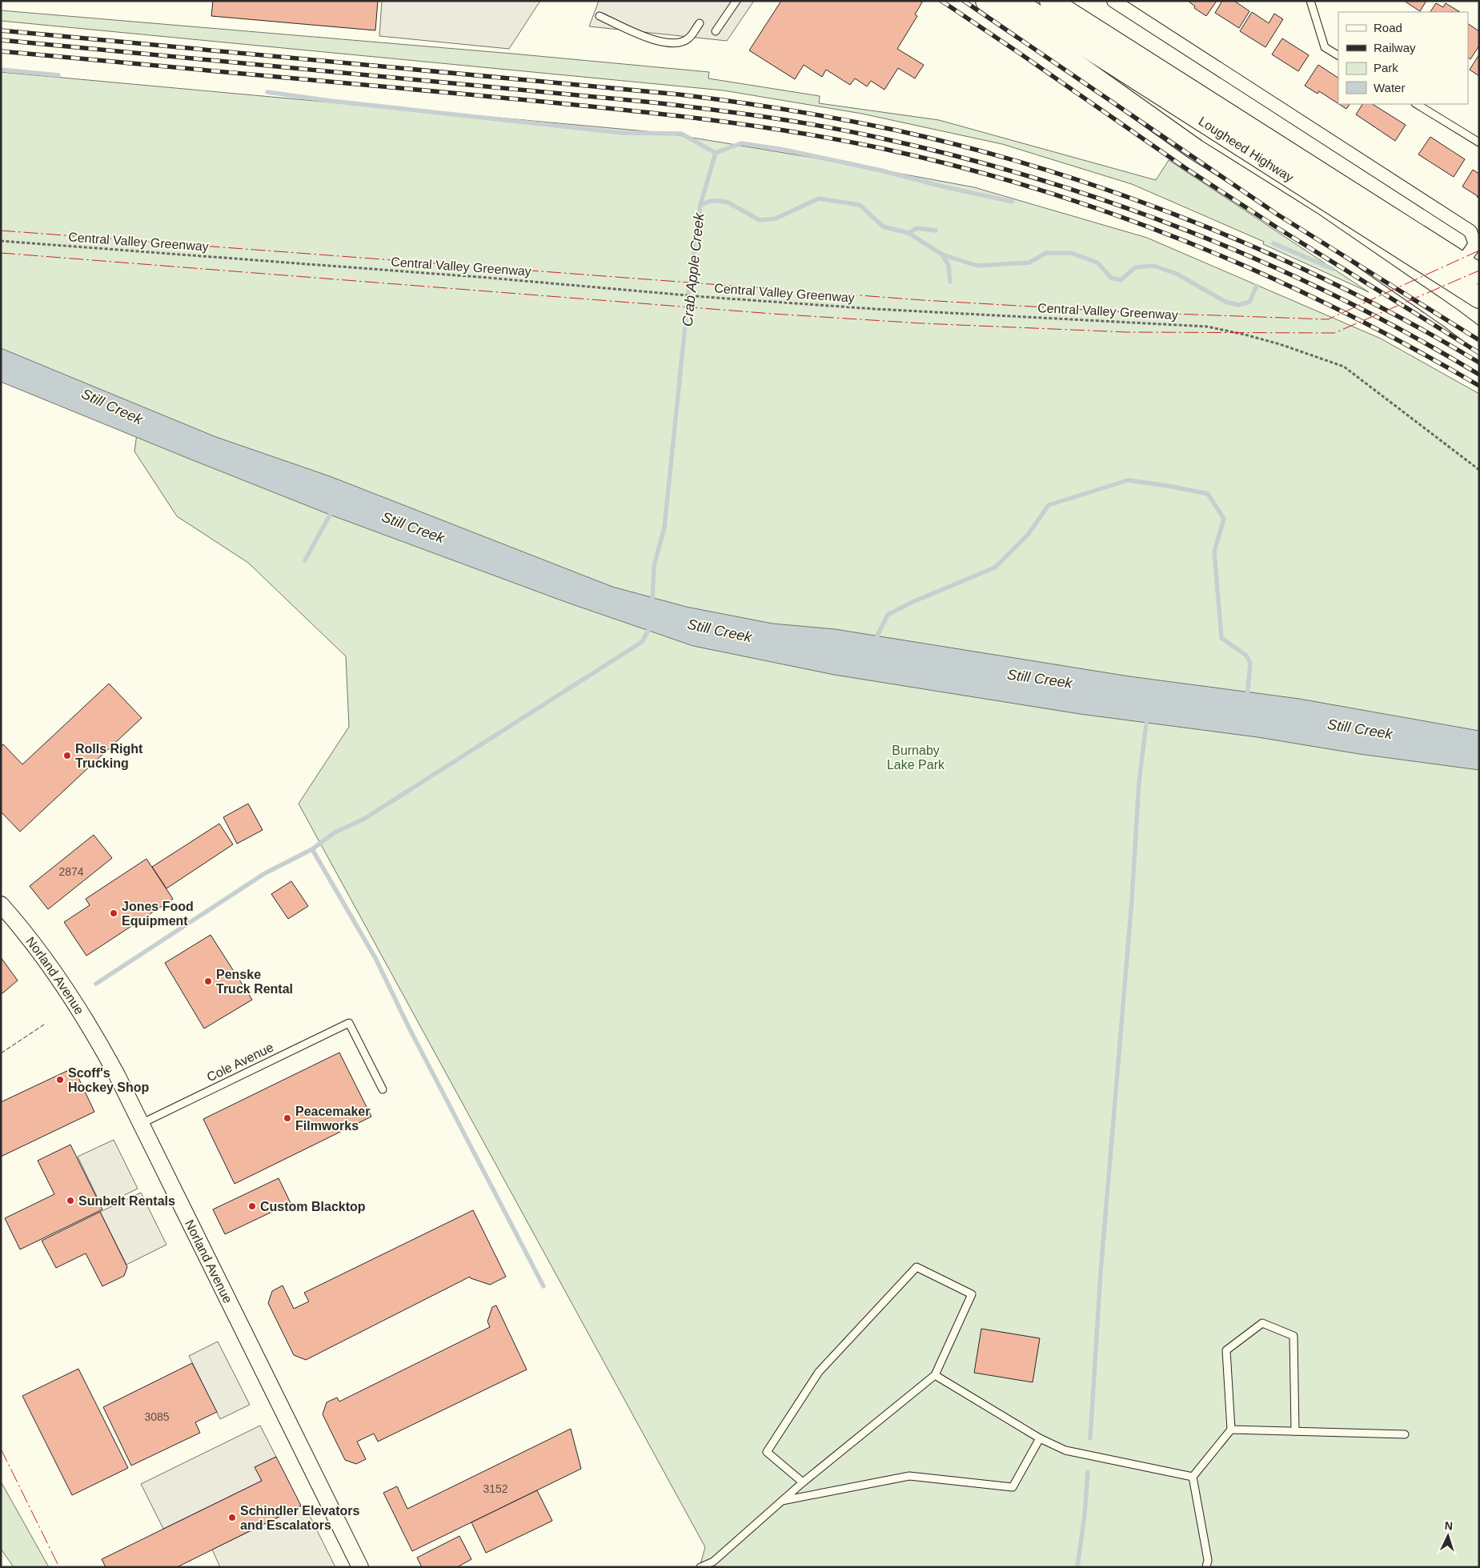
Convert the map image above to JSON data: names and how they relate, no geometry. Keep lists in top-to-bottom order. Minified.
{"streets":{"main road":["Lougheed Highway"],"street":["Norland Avenue"],"lane":["Cole Avenue"],"path":["Central Valley Greenway"]},"crossings":[["Norland Avenue","Cole Avenue"]],"water":["Crab Apple Creek","Still Creek"],"parks":["Burnaby Lake Park"],"places":["Rolls Right Trucking","Jones Food Equipment","Penske Truck Rental","Scoff's Hockey Shop","Peacemaker Filmworks","Sunbelt Rentals","Custom Blacktop","Schindler Elevators and Escalators"],"house_numbers":["2874","3085","3152"],"legend":["Road","Railway","Park","Water"],"north":"top"}
